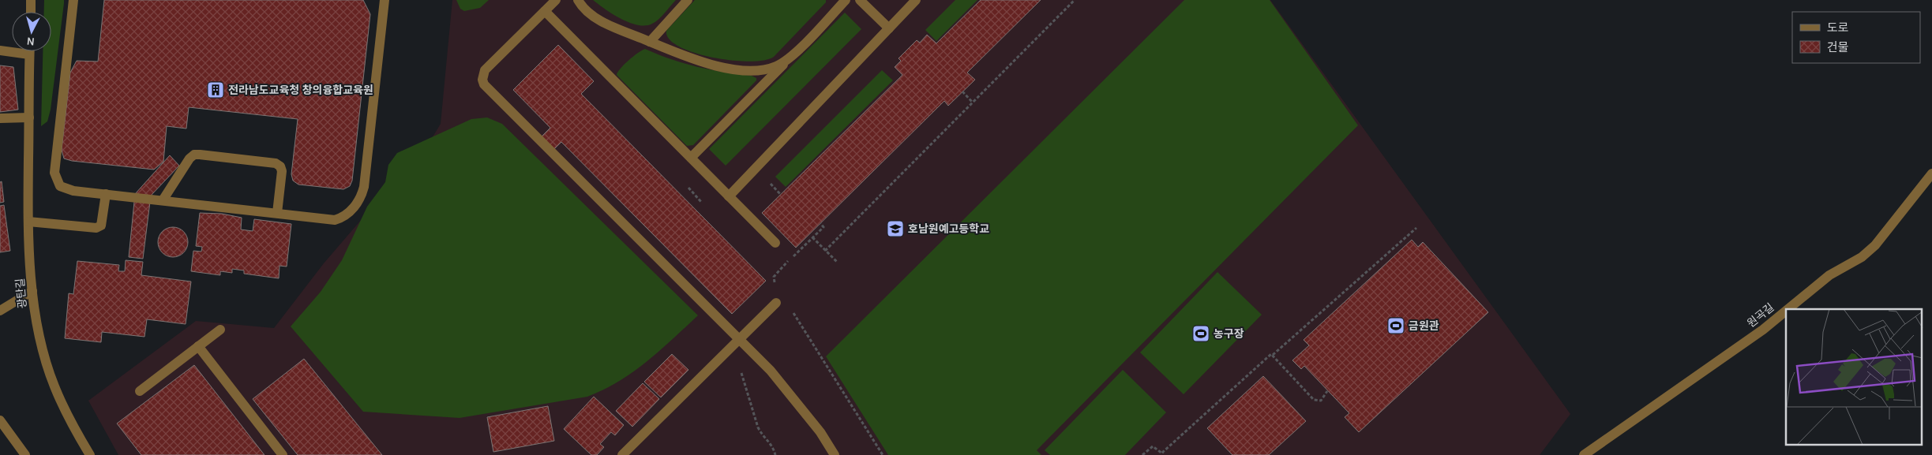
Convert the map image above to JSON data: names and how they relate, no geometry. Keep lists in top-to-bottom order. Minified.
{"streets":{"street":["광탄길","원곡길"]},"places":{"building":["전라남도교육청 창의융합교육원"],"school or university":["호남원예고등학교"],"sports":["금원관","농구장"]},"legend":["도로","건물"],"north":"bottom"}
